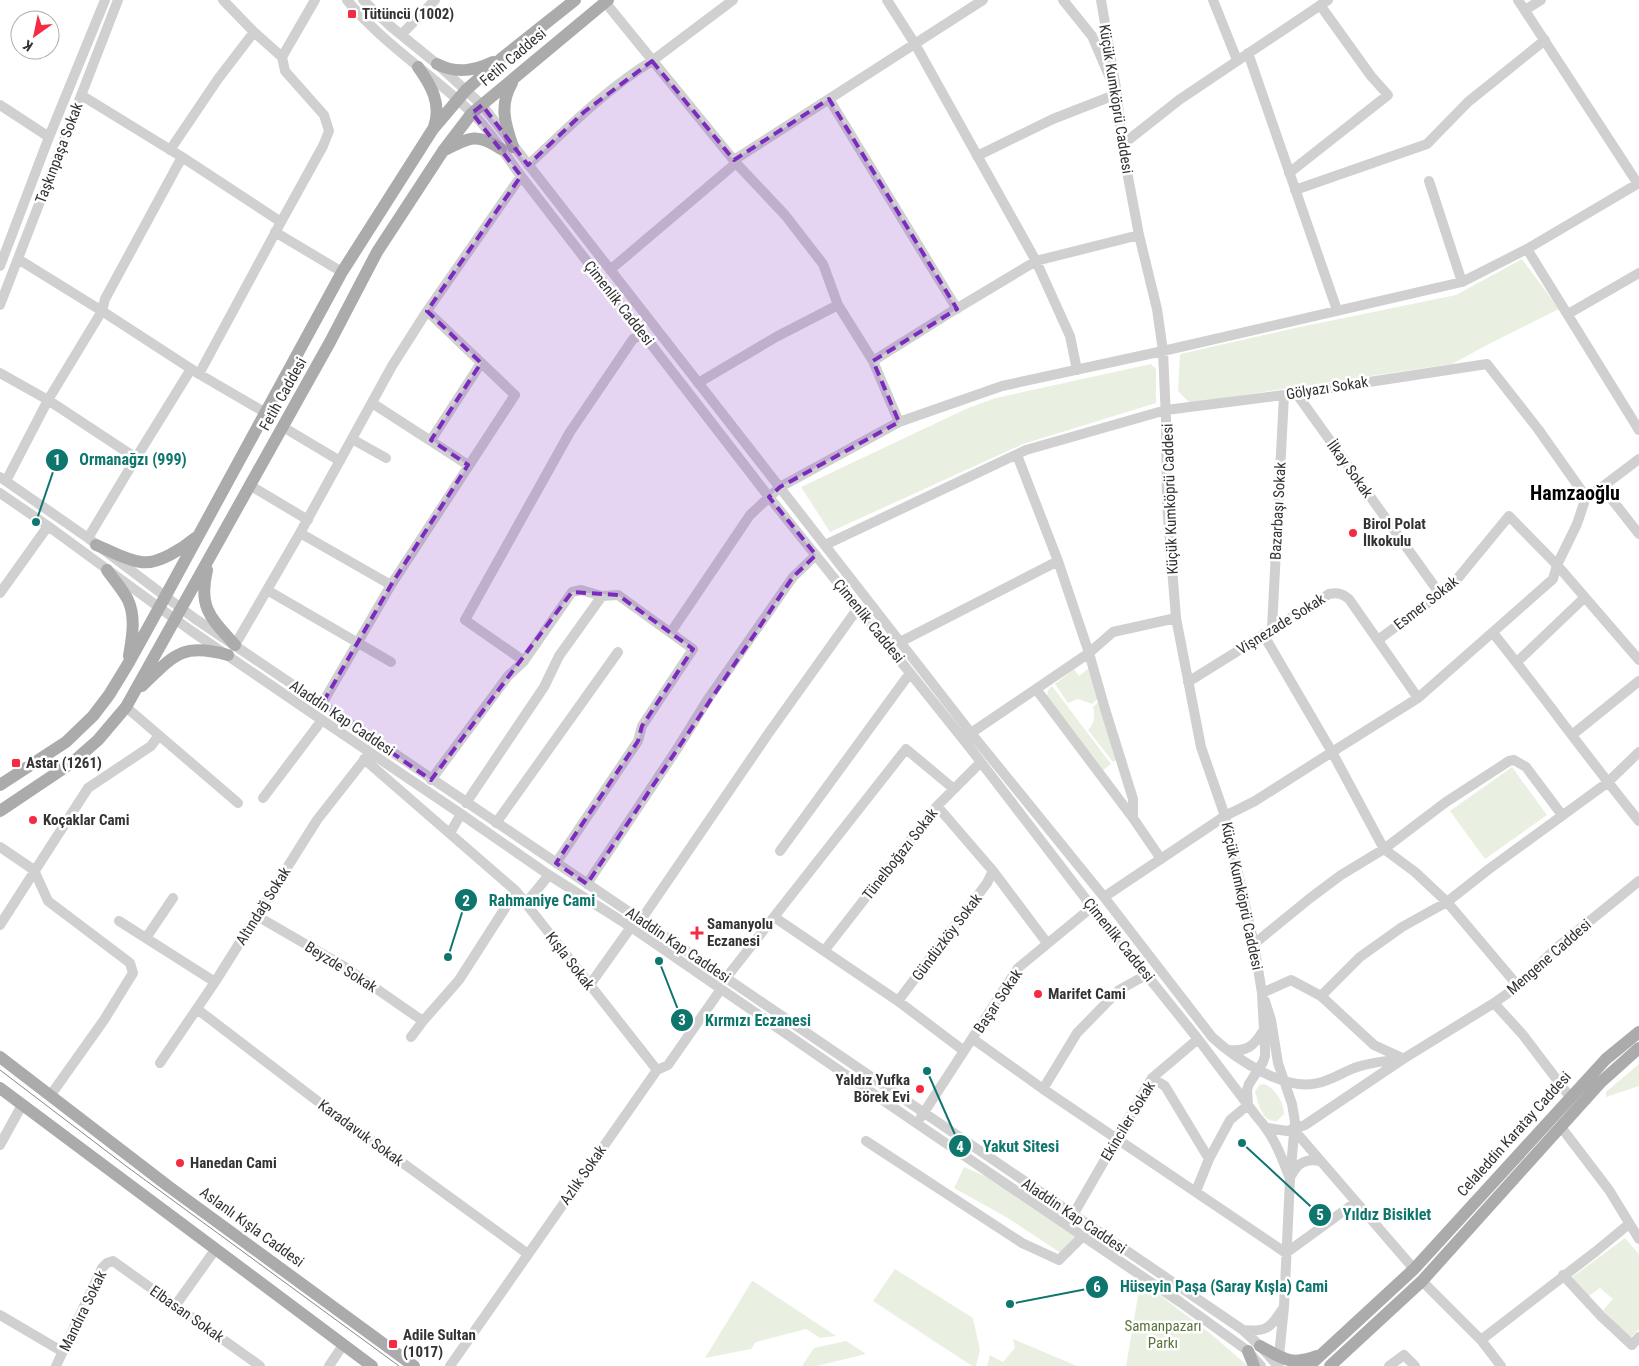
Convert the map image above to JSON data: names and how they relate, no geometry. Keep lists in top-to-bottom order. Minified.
{"streets":{"main road":["Fetih Caddesi","Celaleddin Karatay Caddesi","Aslanlı Kışla Caddesi"],"street":["Küçük Kumköprü Caddesi","Taşkınpaşa Sokak","Çimenlik Caddesi","Gölyazı Sokak","İlkay Sokak","Bazarbaşı Sokak","Esmer Sokak","Vişnezade Sokak","Aladdin Kap Caddesi","Tünelboğazı Sokak","Altındağ Sokak","Gündüzköy Sokak","Mengene Caddesi","Kışla Sokak","Beyzde Sokak","Başar Sokak","Ekinciler Sokak","Karadavuk Sokak","Azlık Sokak","Mandıra Sokak","Elbasan Sokak"]},"crossings":[["Fetih Caddesi","Çimenlik Caddesi"],["Fetih Caddesi","Aladdin Kap Caddesi"],["Küçük Kumköprü Caddesi","Çimenlik Caddesi"],["Küçük Kumköprü Caddesi","Gölyazı Sokak"],["Küçük Kumköprü Caddesi","Vişnezade Sokak"],["Küçük Kumköprü Caddesi","Mengene Caddesi"],["Çimenlik Caddesi","Gölyazı Sokak"],["Çimenlik Caddesi","Tünelboğazı Sokak"],["Çimenlik Caddesi","Mengene Caddesi"],["Çimenlik Caddesi","Başar Sokak"],["Çimenlik Caddesi","Ekinciler Sokak"],["Gölyazı Sokak","İlkay Sokak"],["Gölyazı Sokak","Bazarbaşı Sokak"],["İlkay Sokak","Esmer Sokak"],["Bazarbaşı Sokak","Vişnezade Sokak"],["Esmer Sokak","Vişnezade Sokak"],["Aladdin Kap Caddesi","Altındağ Sokak"],["Aladdin Kap Caddesi","Kışla Sokak"],["Aladdin Kap Caddesi","Başar Sokak"],["Aladdin Kap Caddesi","Ekinciler Sokak"],["Aladdin Kap Caddesi","Azlık Sokak"],["Altındağ Sokak","Kışla Sokak"],["Altındağ Sokak","Beyzde Sokak"],["Altındağ Sokak","Karadavuk Sokak"],["Kışla Sokak","Azlık Sokak"],["Karadavuk Sokak","Azlık Sokak"],["Mandıra Sokak","Elbasan Sokak"]],"districts":["Hamzaoğlu"],"parks":["Samanpazarı Parkı"],"places":{"transit":["Tütüncü (1002)","Astar (1261)","Adile Sultan (1017)"],"other":["Ormanağzı (999)","Birol Polat İlkokulu","Koçaklar Cami","Rahmaniye Cami","Kırmızı Eczanesi","Marifet Cami","Yakut Sitesi","Yaldız Yufka Börek Evi","Yıldız Bisiklet","Hanedan Cami","Hüseyin Paşa (Saray Kışla) Cami"],"health":["Samanyolu Eczanesi"]},"north":"bottom left"}
